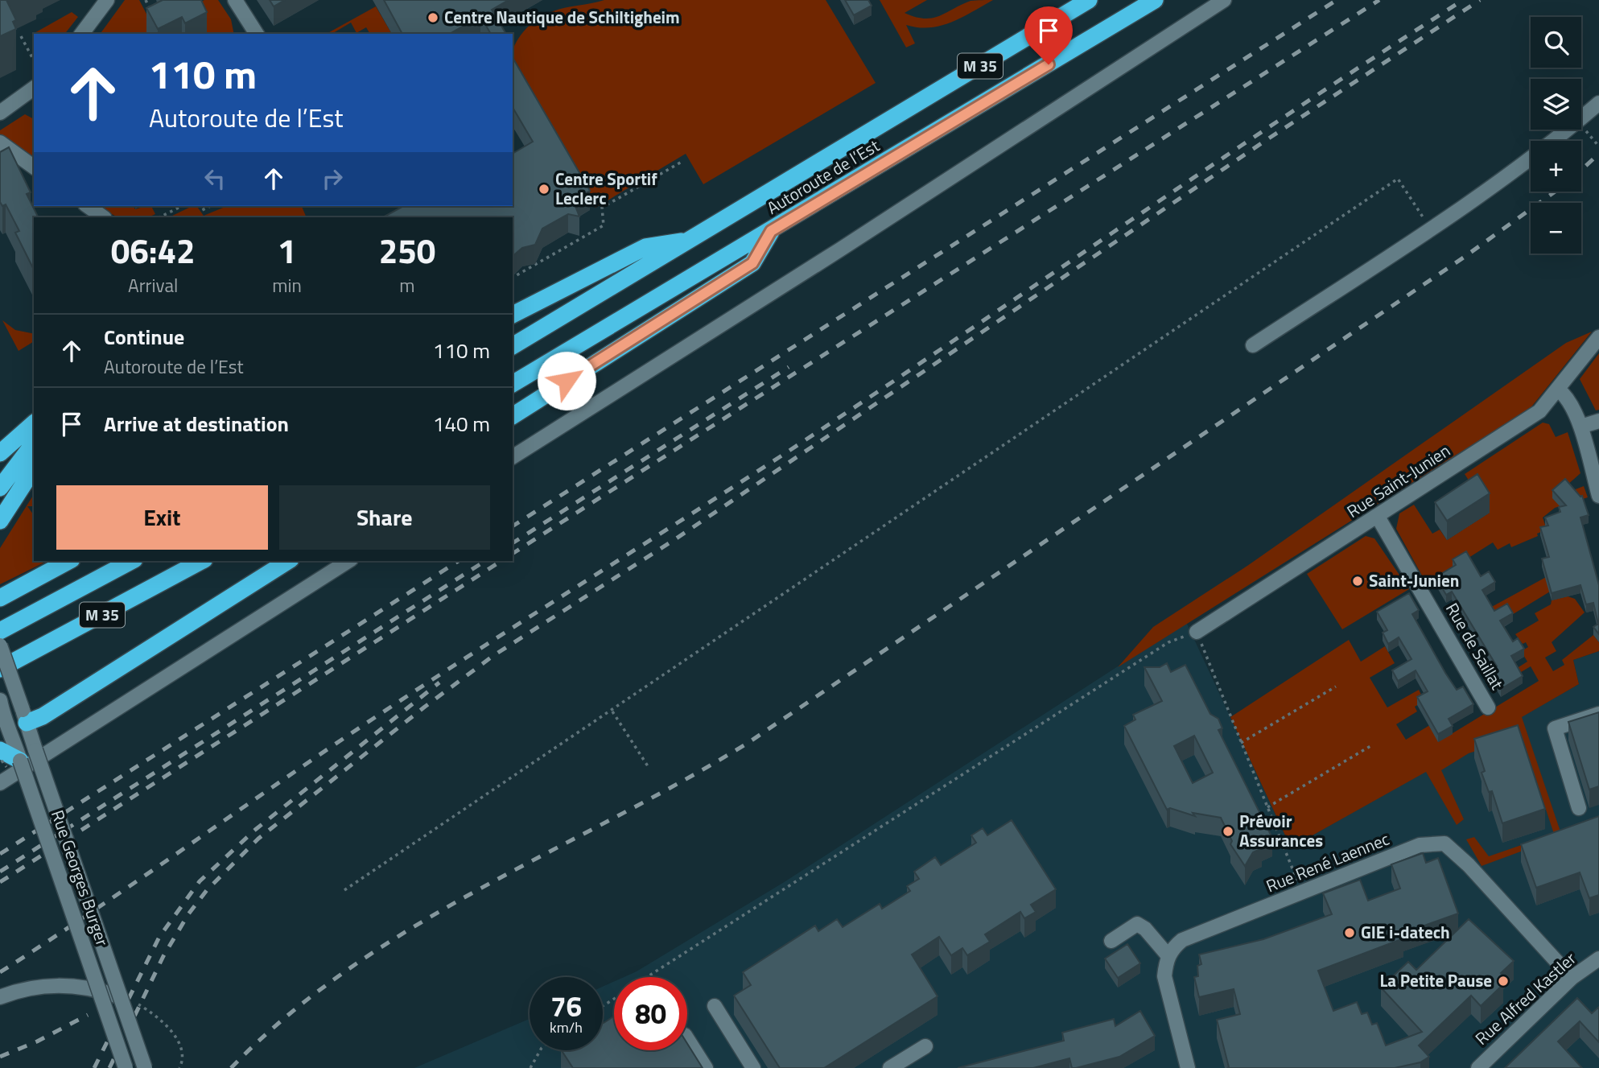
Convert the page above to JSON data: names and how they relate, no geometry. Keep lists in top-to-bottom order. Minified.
{"streets":{"highway":["M 35","Autoroute de l’Est"],"street":["Rue Saint-Junien","Rue de Saillat","Rue René Laennec","Rue Georges Burger","Rue Alfred Kastler"]},"crossings":[["Rue Saint-Junien","Rue de Saillat"],["Rue René Laennec","Rue Alfred Kastler"]],"places":["Centre Nautique de Schiltigheim","Centre Sportif Leclerc","Saint-Junien","Prévoir Assurances","GIE i-datech","La Petite Pause"],"page":{"map_buttons":["+","−"],"turn":["110 m","Autoroute de l’Est"],"eta":["06:42","Arrival","1","min","250","m"],"list":[{"name":"Continue","note":"Autoroute de l’Est","value":"110 m"},{"name":"Arrive at destination","value":"140 m"}],"buttons":["Exit","Share"],"speed":"76 km/h","limit":"80"}}
